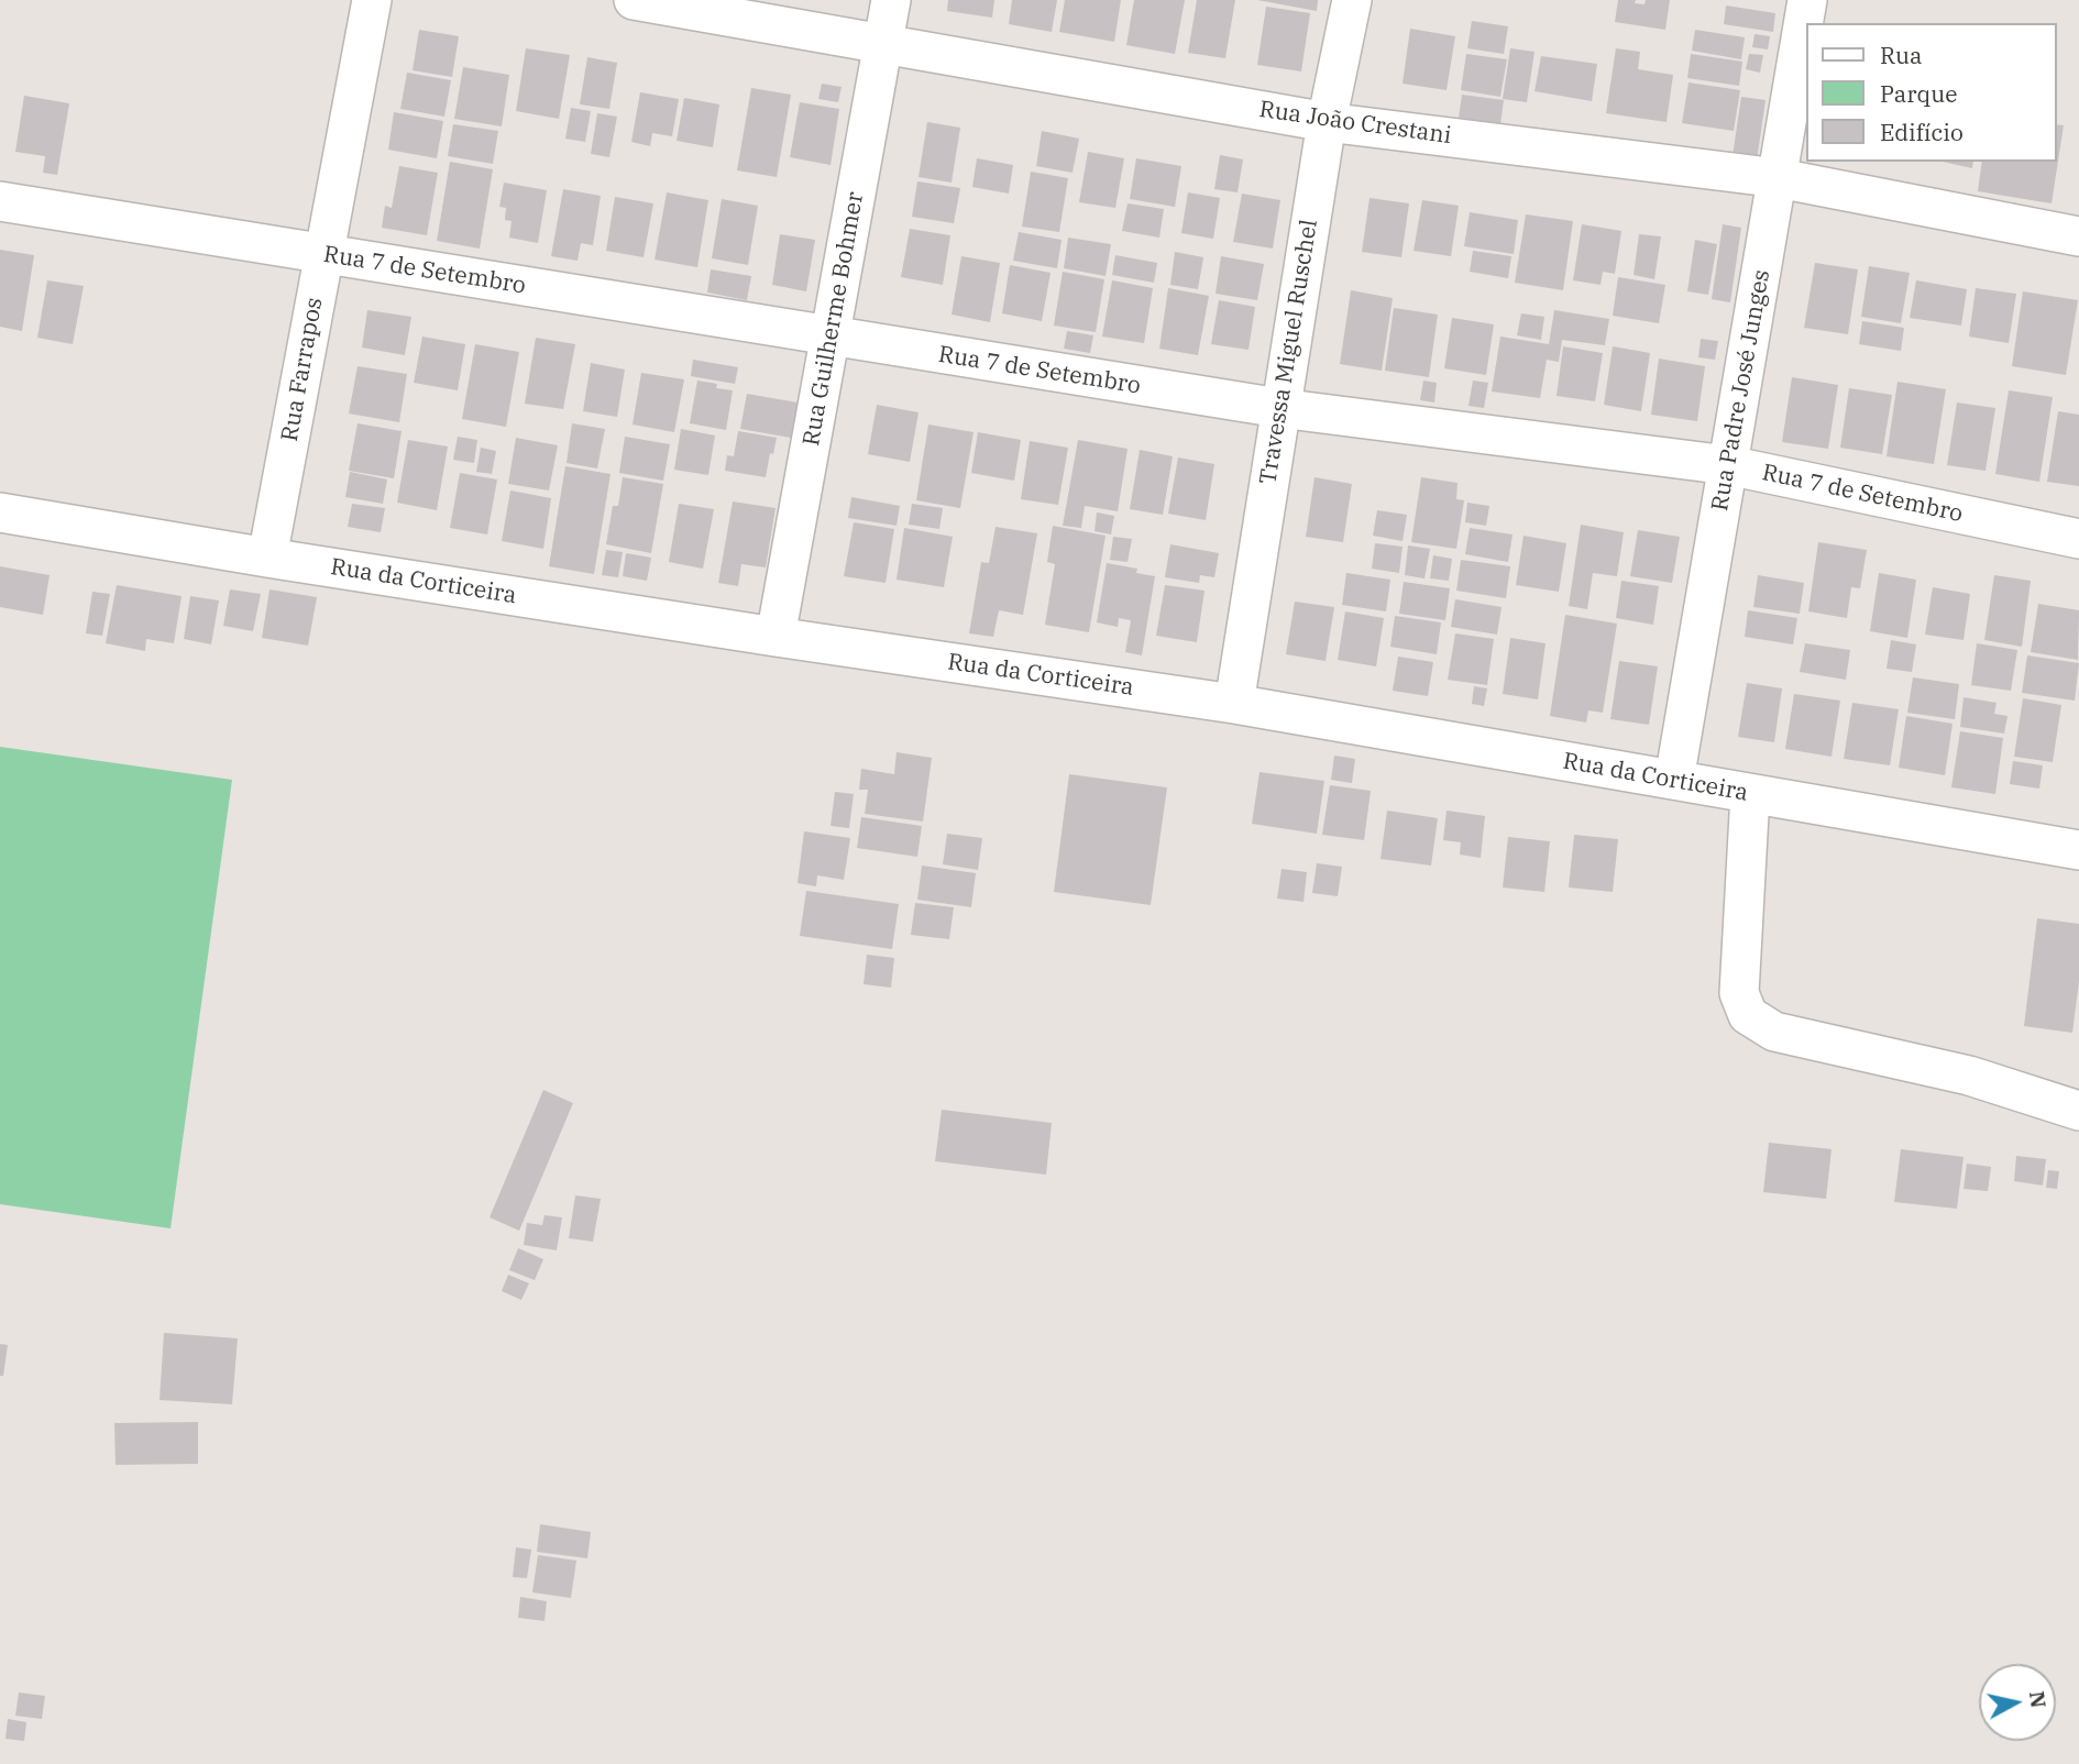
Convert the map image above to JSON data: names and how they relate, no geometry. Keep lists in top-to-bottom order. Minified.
{"streets":{"street":["Rua João Crestani","Rua 7 de Setembro","Rua Guilherme Bohmer","Travessa Miguel Ruschel","Rua Farrapos","Rua Padre José Junges","Rua da Corticeira"]},"crossings":[["Rua João Crestani","Rua Guilherme Bohmer"],["Rua João Crestani","Travessa Miguel Ruschel"],["Rua João Crestani","Rua Padre José Junges"],["Rua 7 de Setembro","Rua Guilherme Bohmer"],["Rua 7 de Setembro","Travessa Miguel Ruschel"],["Rua 7 de Setembro","Rua Farrapos"],["Rua 7 de Setembro","Rua Padre José Junges"],["Rua Guilherme Bohmer","Rua da Corticeira"],["Travessa Miguel Ruschel","Rua da Corticeira"],["Rua Farrapos","Rua da Corticeira"],["Rua Padre José Junges","Rua da Corticeira"]],"legend":["Rua","Parque","Edifício"],"north":"right"}
